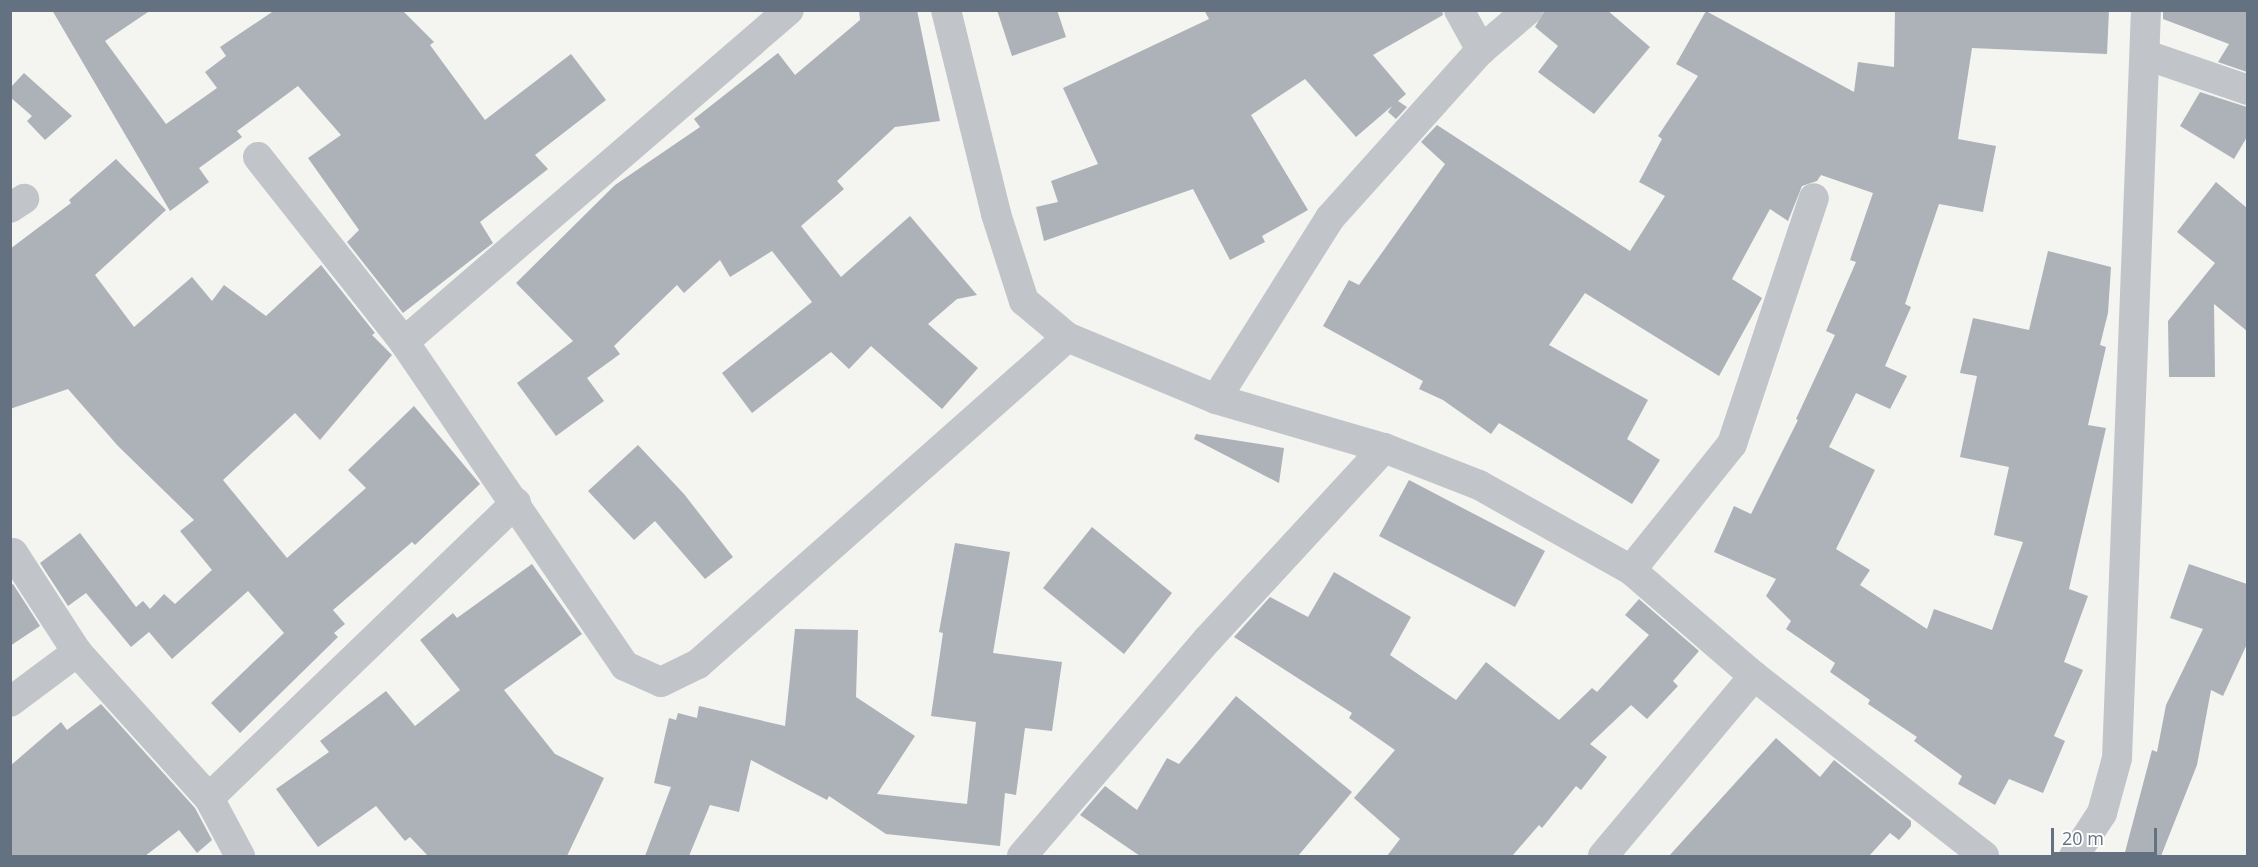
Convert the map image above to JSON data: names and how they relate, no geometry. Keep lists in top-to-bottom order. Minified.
{"scale_bar":"20 m"}
